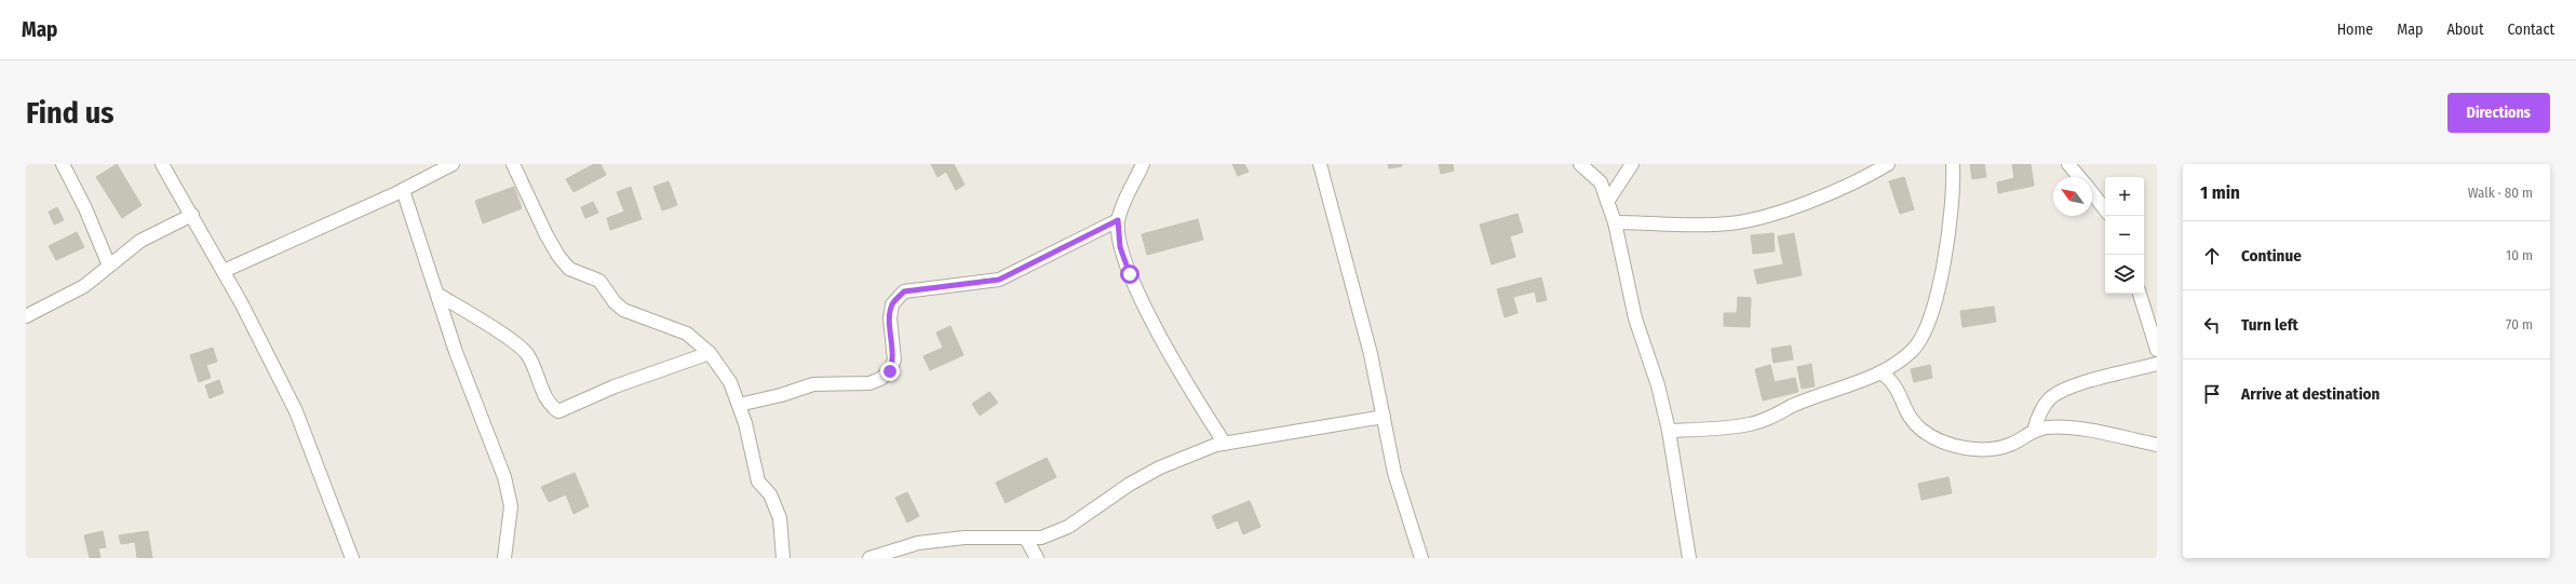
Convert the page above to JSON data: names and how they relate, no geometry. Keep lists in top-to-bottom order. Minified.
{"north":"top left","page":{"header":"Map","nav":["Home","Map","About","Contact"],"buttons":"Directions","title":"Find us","heading":["1 min","Walk · 80 m"],"map_buttons":["+","−"],"list":[["Continue","10 m"],["Turn left","70 m"],"Arrive at destination"]}}
